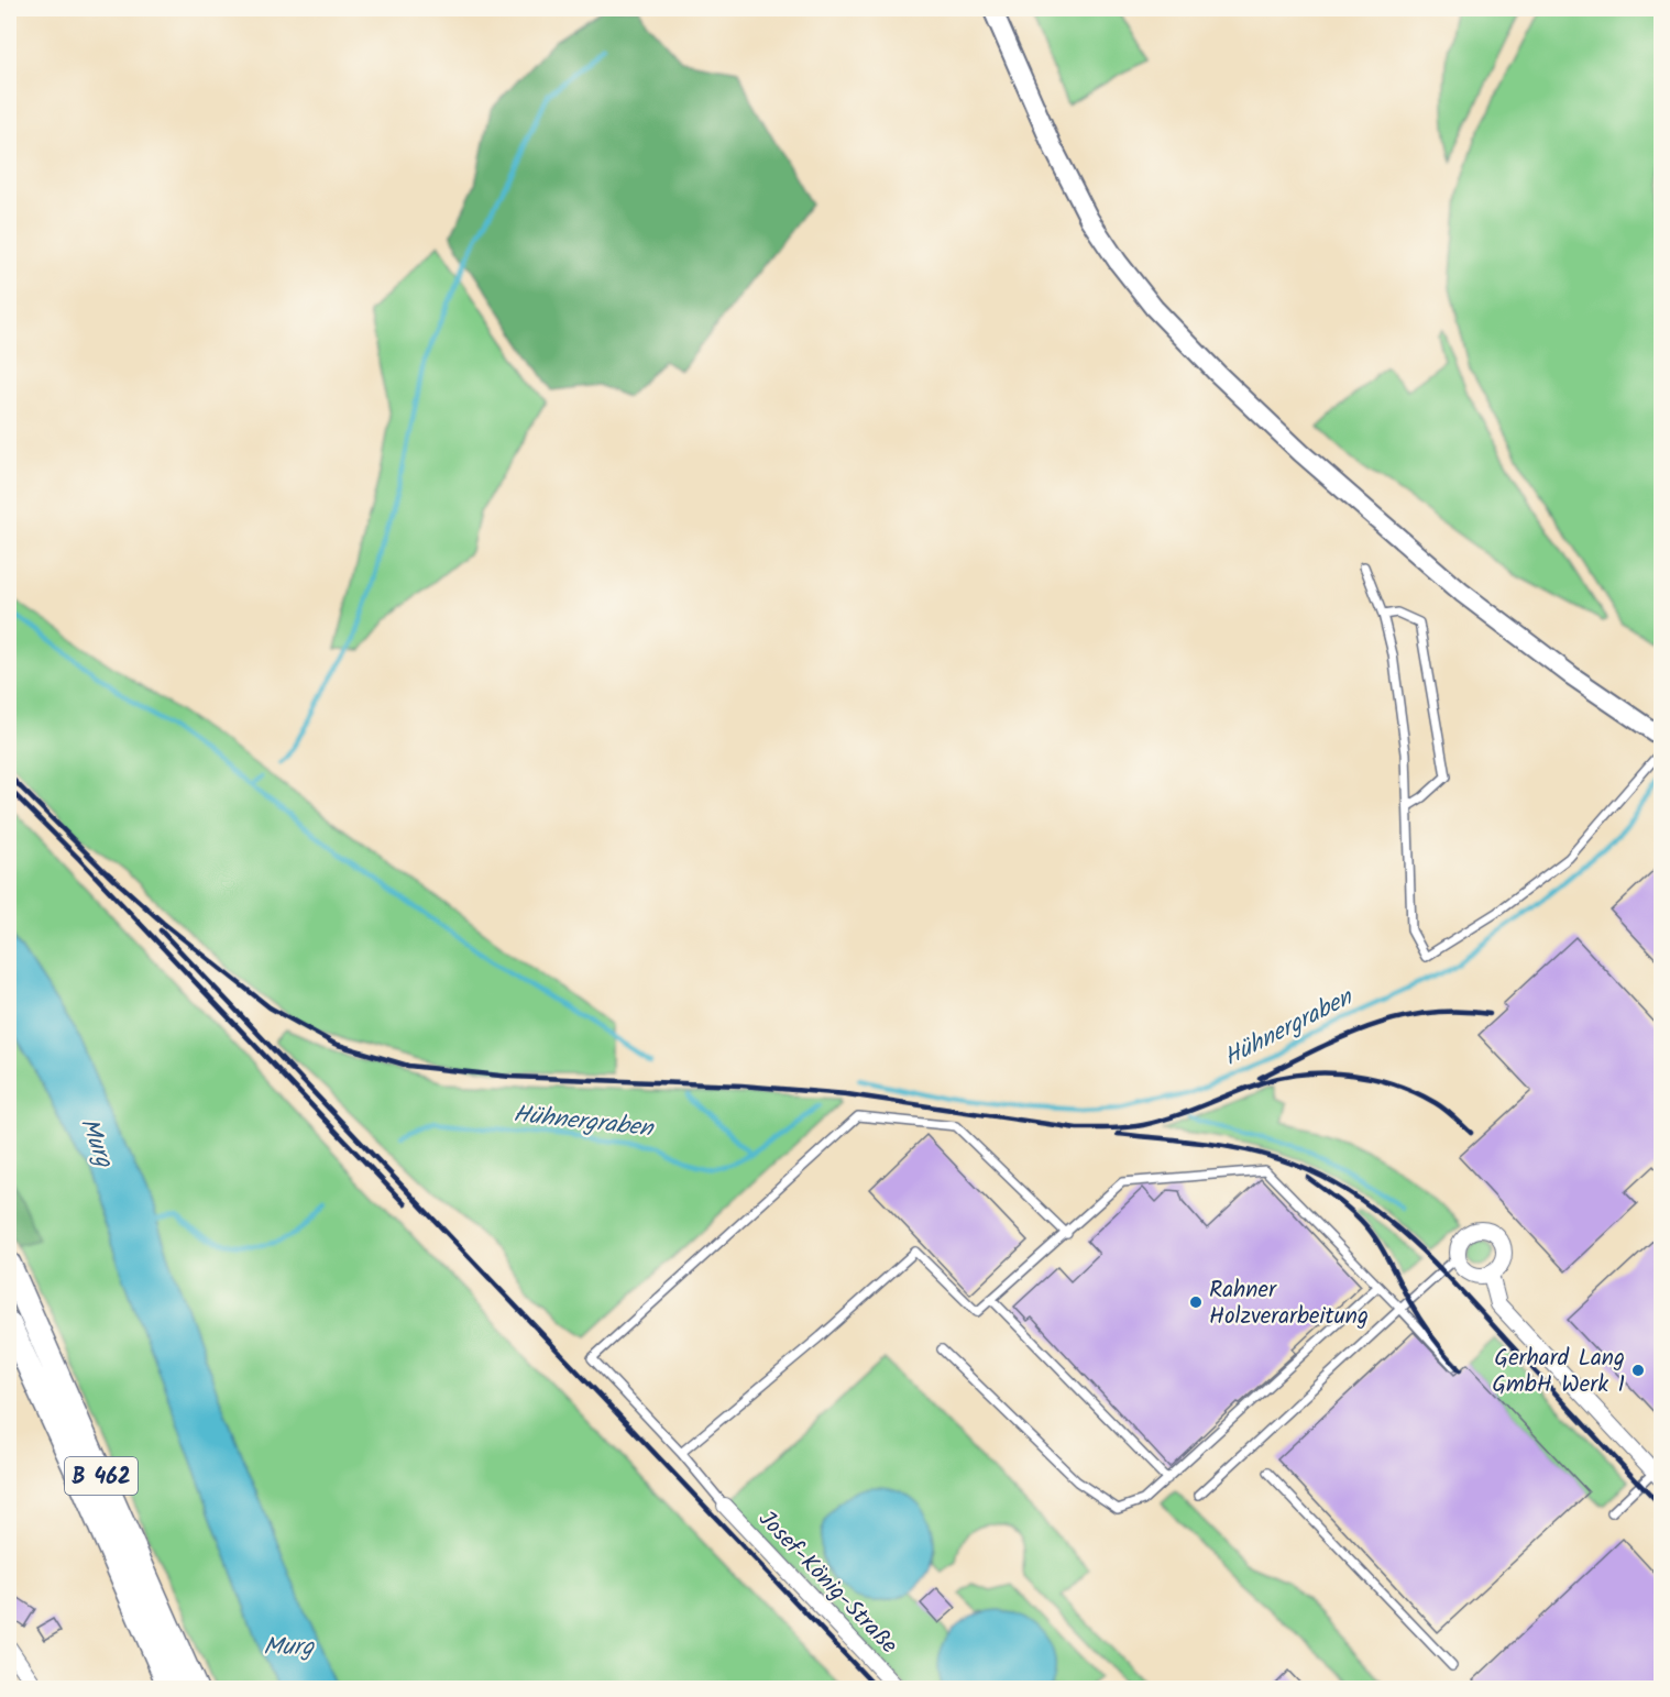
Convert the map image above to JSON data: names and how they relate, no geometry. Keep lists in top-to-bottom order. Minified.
{"streets":{"highway":["B 462"],"street":["Josef-König-Straße"]},"water":["Hühnergraben","Murg"],"places":["Rahner Holzverarbeitung","Gerhard Lang GmbH Werk 1"]}
